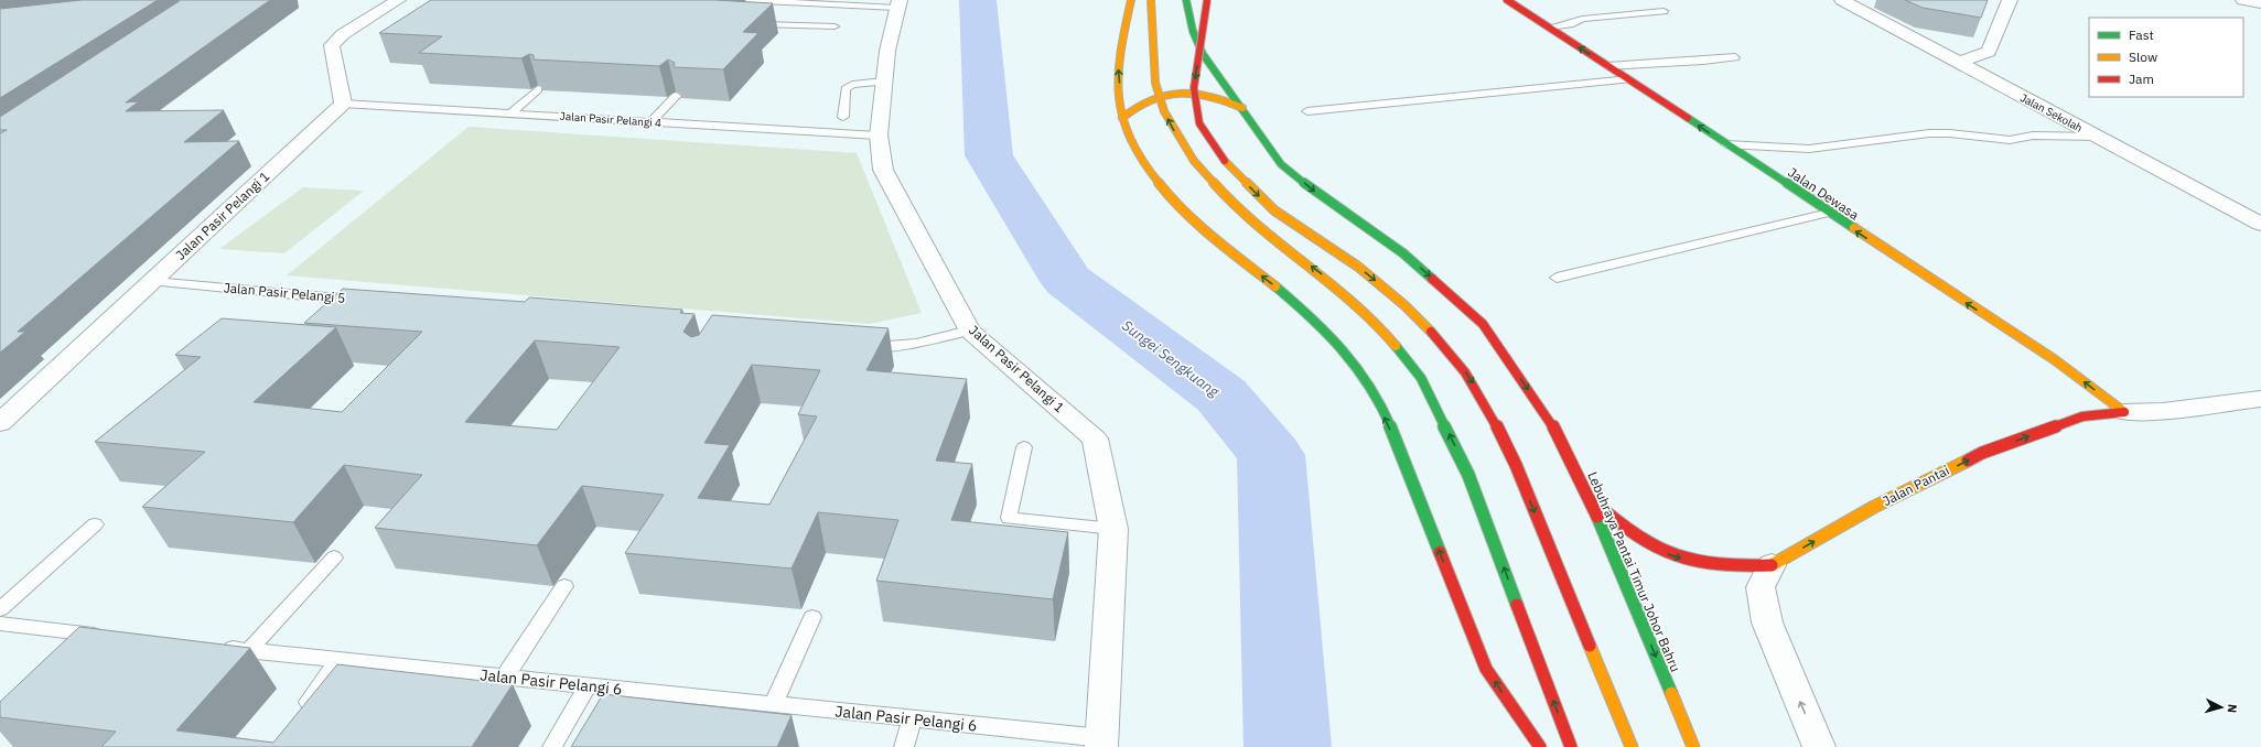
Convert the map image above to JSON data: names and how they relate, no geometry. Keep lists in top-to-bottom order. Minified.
{"streets":{"main road":["Jalan Dewasa","Jalan Pantai","Lebuhraya Pantai Timur Johor Bahru"],"street":["Jalan Sekolah","Jalan Pasir Pelangi 1"],"lane":["Jalan Pasir Pelangi 4","Jalan Pasir Pelangi 5","Jalan Pasir Pelangi 6"]},"crossings":[["Jalan Pasir Pelangi 4","Jalan Pasir Pelangi 1"],["Jalan Dewasa","Jalan Pantai"],["Jalan Pasir Pelangi 1","Jalan Pasir Pelangi 5"],["Jalan Pasir Pelangi 1","Jalan Pasir Pelangi 6"]],"one_way":["Jalan Dewasa","Jalan Pantai"],"water":["Sungei Sengkuang"],"legend":["Fast","Slow","Jam"],"north":"right"}
